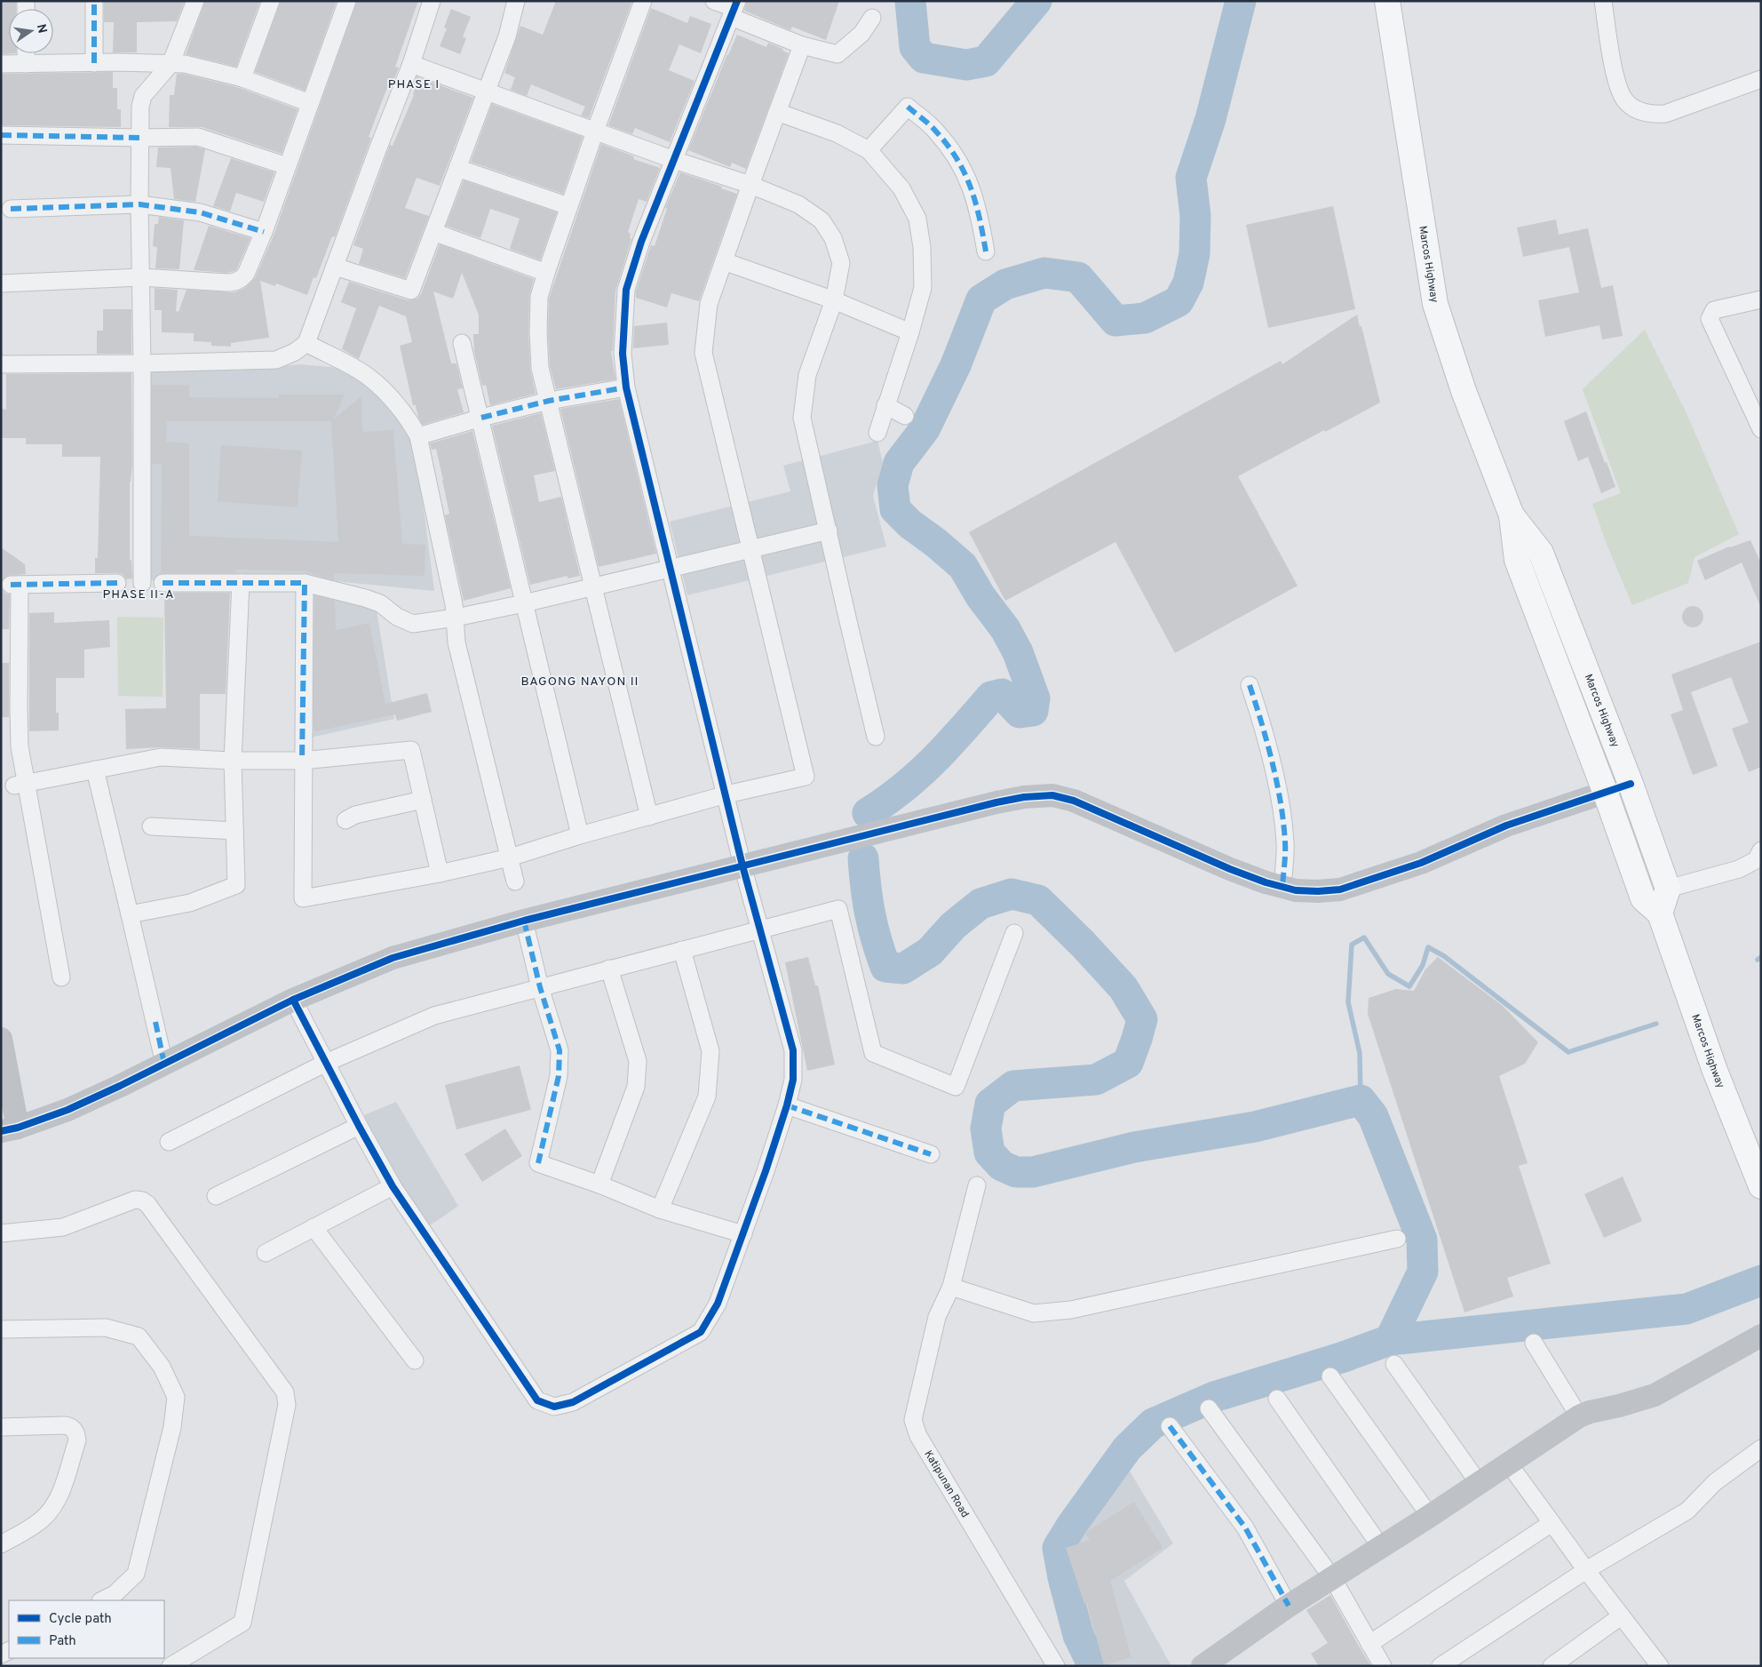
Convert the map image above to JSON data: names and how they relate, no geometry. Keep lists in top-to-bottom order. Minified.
{"streets":{"main road":["Marcos Highway"],"street":["Katipunan Road"]},"districts":["PHASE I","PHASE II-A","BAGONG NAYON II"],"legend":["Cycle path","Path"],"north":"right"}
